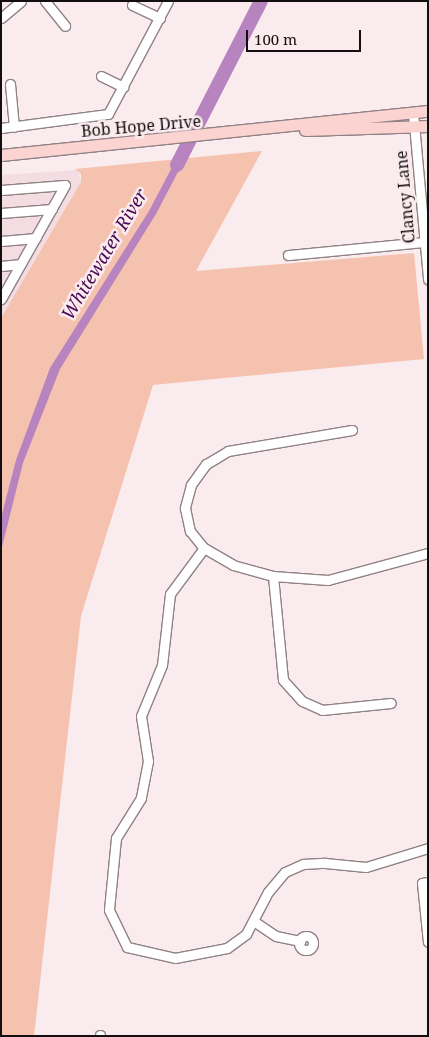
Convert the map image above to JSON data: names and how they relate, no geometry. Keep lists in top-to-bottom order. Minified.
{"streets":{"main road":["Bob Hope Drive"],"street":["Clancy Lane"]},"water":["Whitewater River"],"scale_bar":"100 m"}
